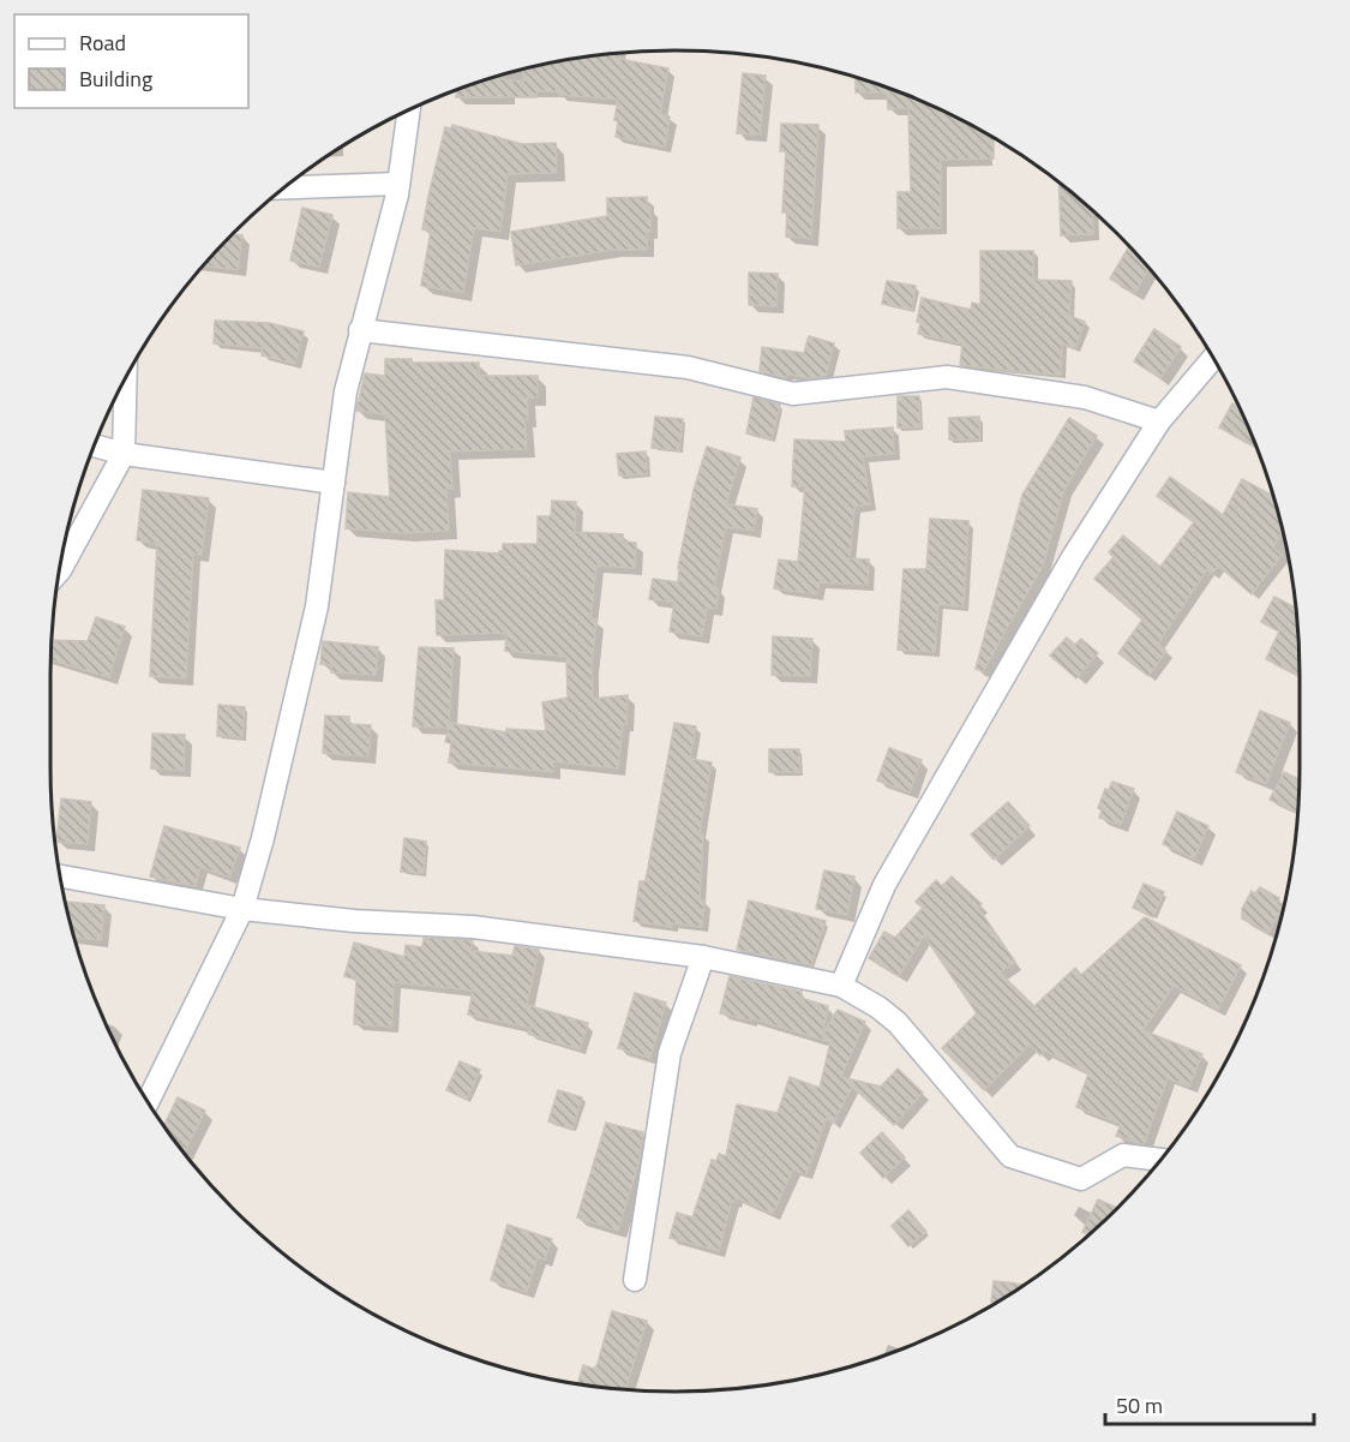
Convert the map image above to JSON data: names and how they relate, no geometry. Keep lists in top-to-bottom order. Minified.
{"legend":["Road","Building"],"scale_bar":"50 m"}
